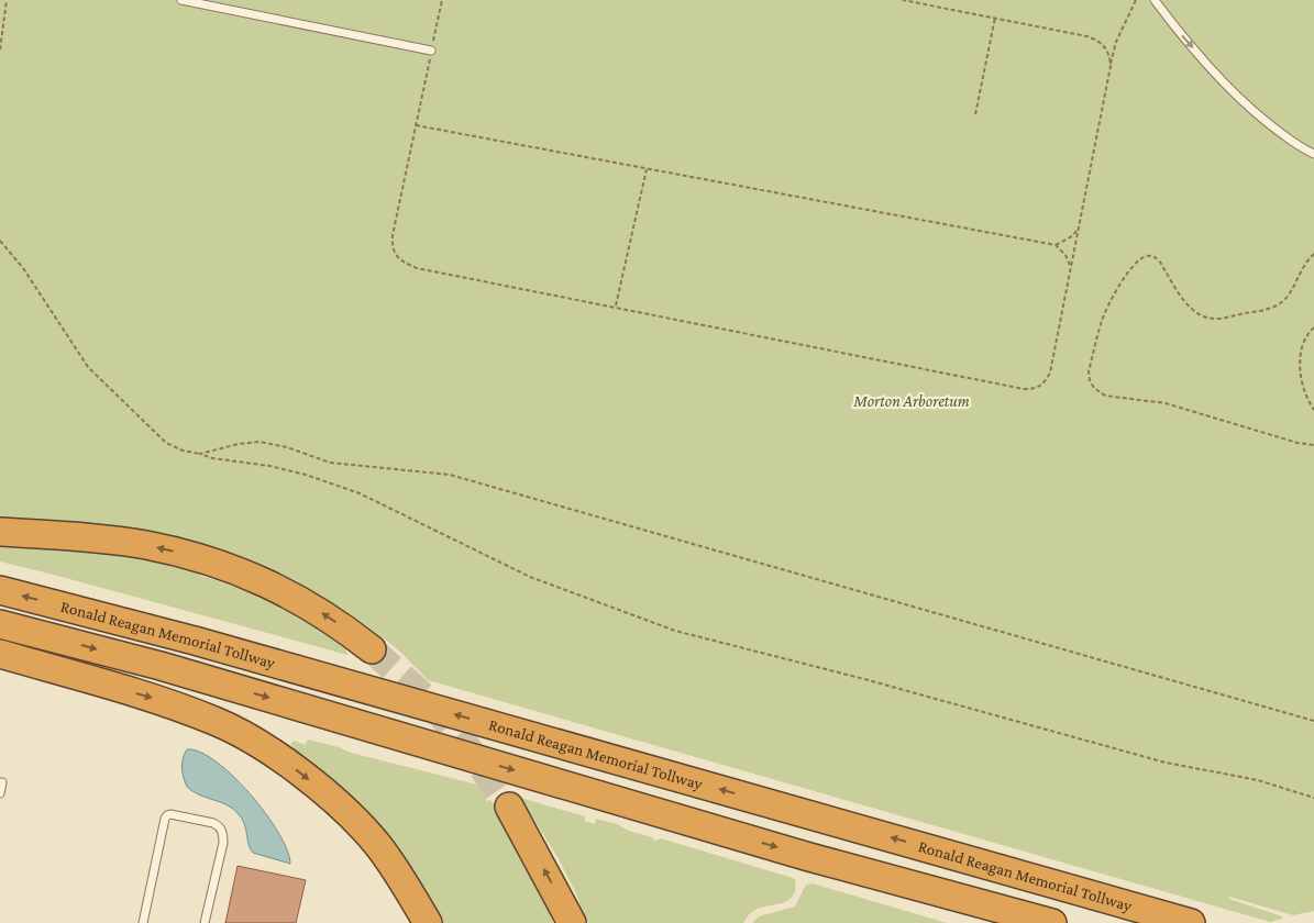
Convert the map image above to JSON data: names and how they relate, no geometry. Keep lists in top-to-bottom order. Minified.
{"streets":{"highway":["Ronald Reagan Memorial Tollway"]},"parks":["Morton Arboretum"]}
